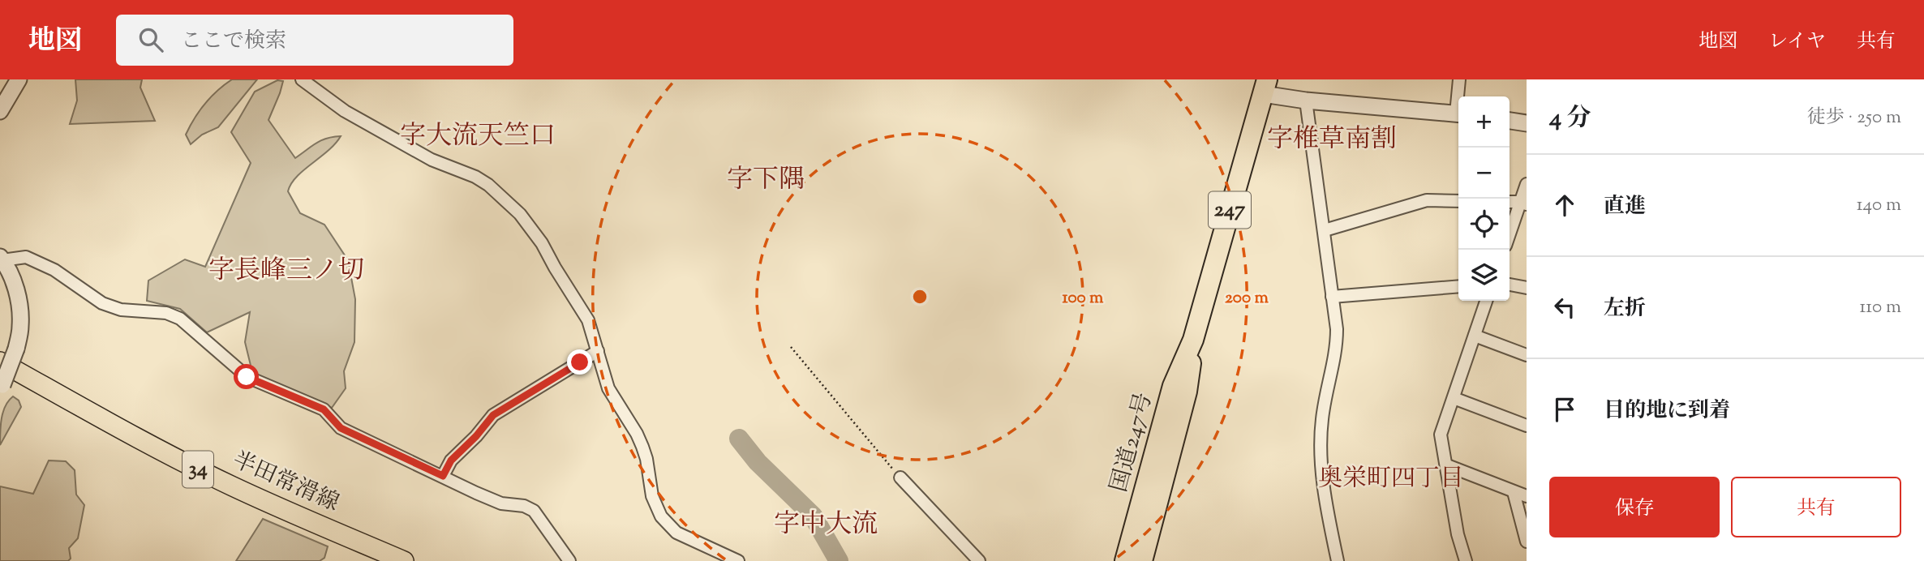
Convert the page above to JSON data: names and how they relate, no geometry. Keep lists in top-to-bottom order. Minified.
{"streets":{"highway":["247","国道247号"],"main road":["34","半田常滑線"]},"districts":["字大流天竺口","字椎草南割","字下隅","字長峰三ノ切","奥栄町四丁目","字中大流"],"page":{"header":"地図","search":"ここで検索","nav":["地図","レイヤ","共有"],"heading":["4 分","徒歩 · 250 m"],"map_buttons":["+","−"],"list":[["直進","140 m"],["左折","110 m"],"目的地に到着"],"buttons":["保存","共有"]},"rings":["100 m","200 m"]}
